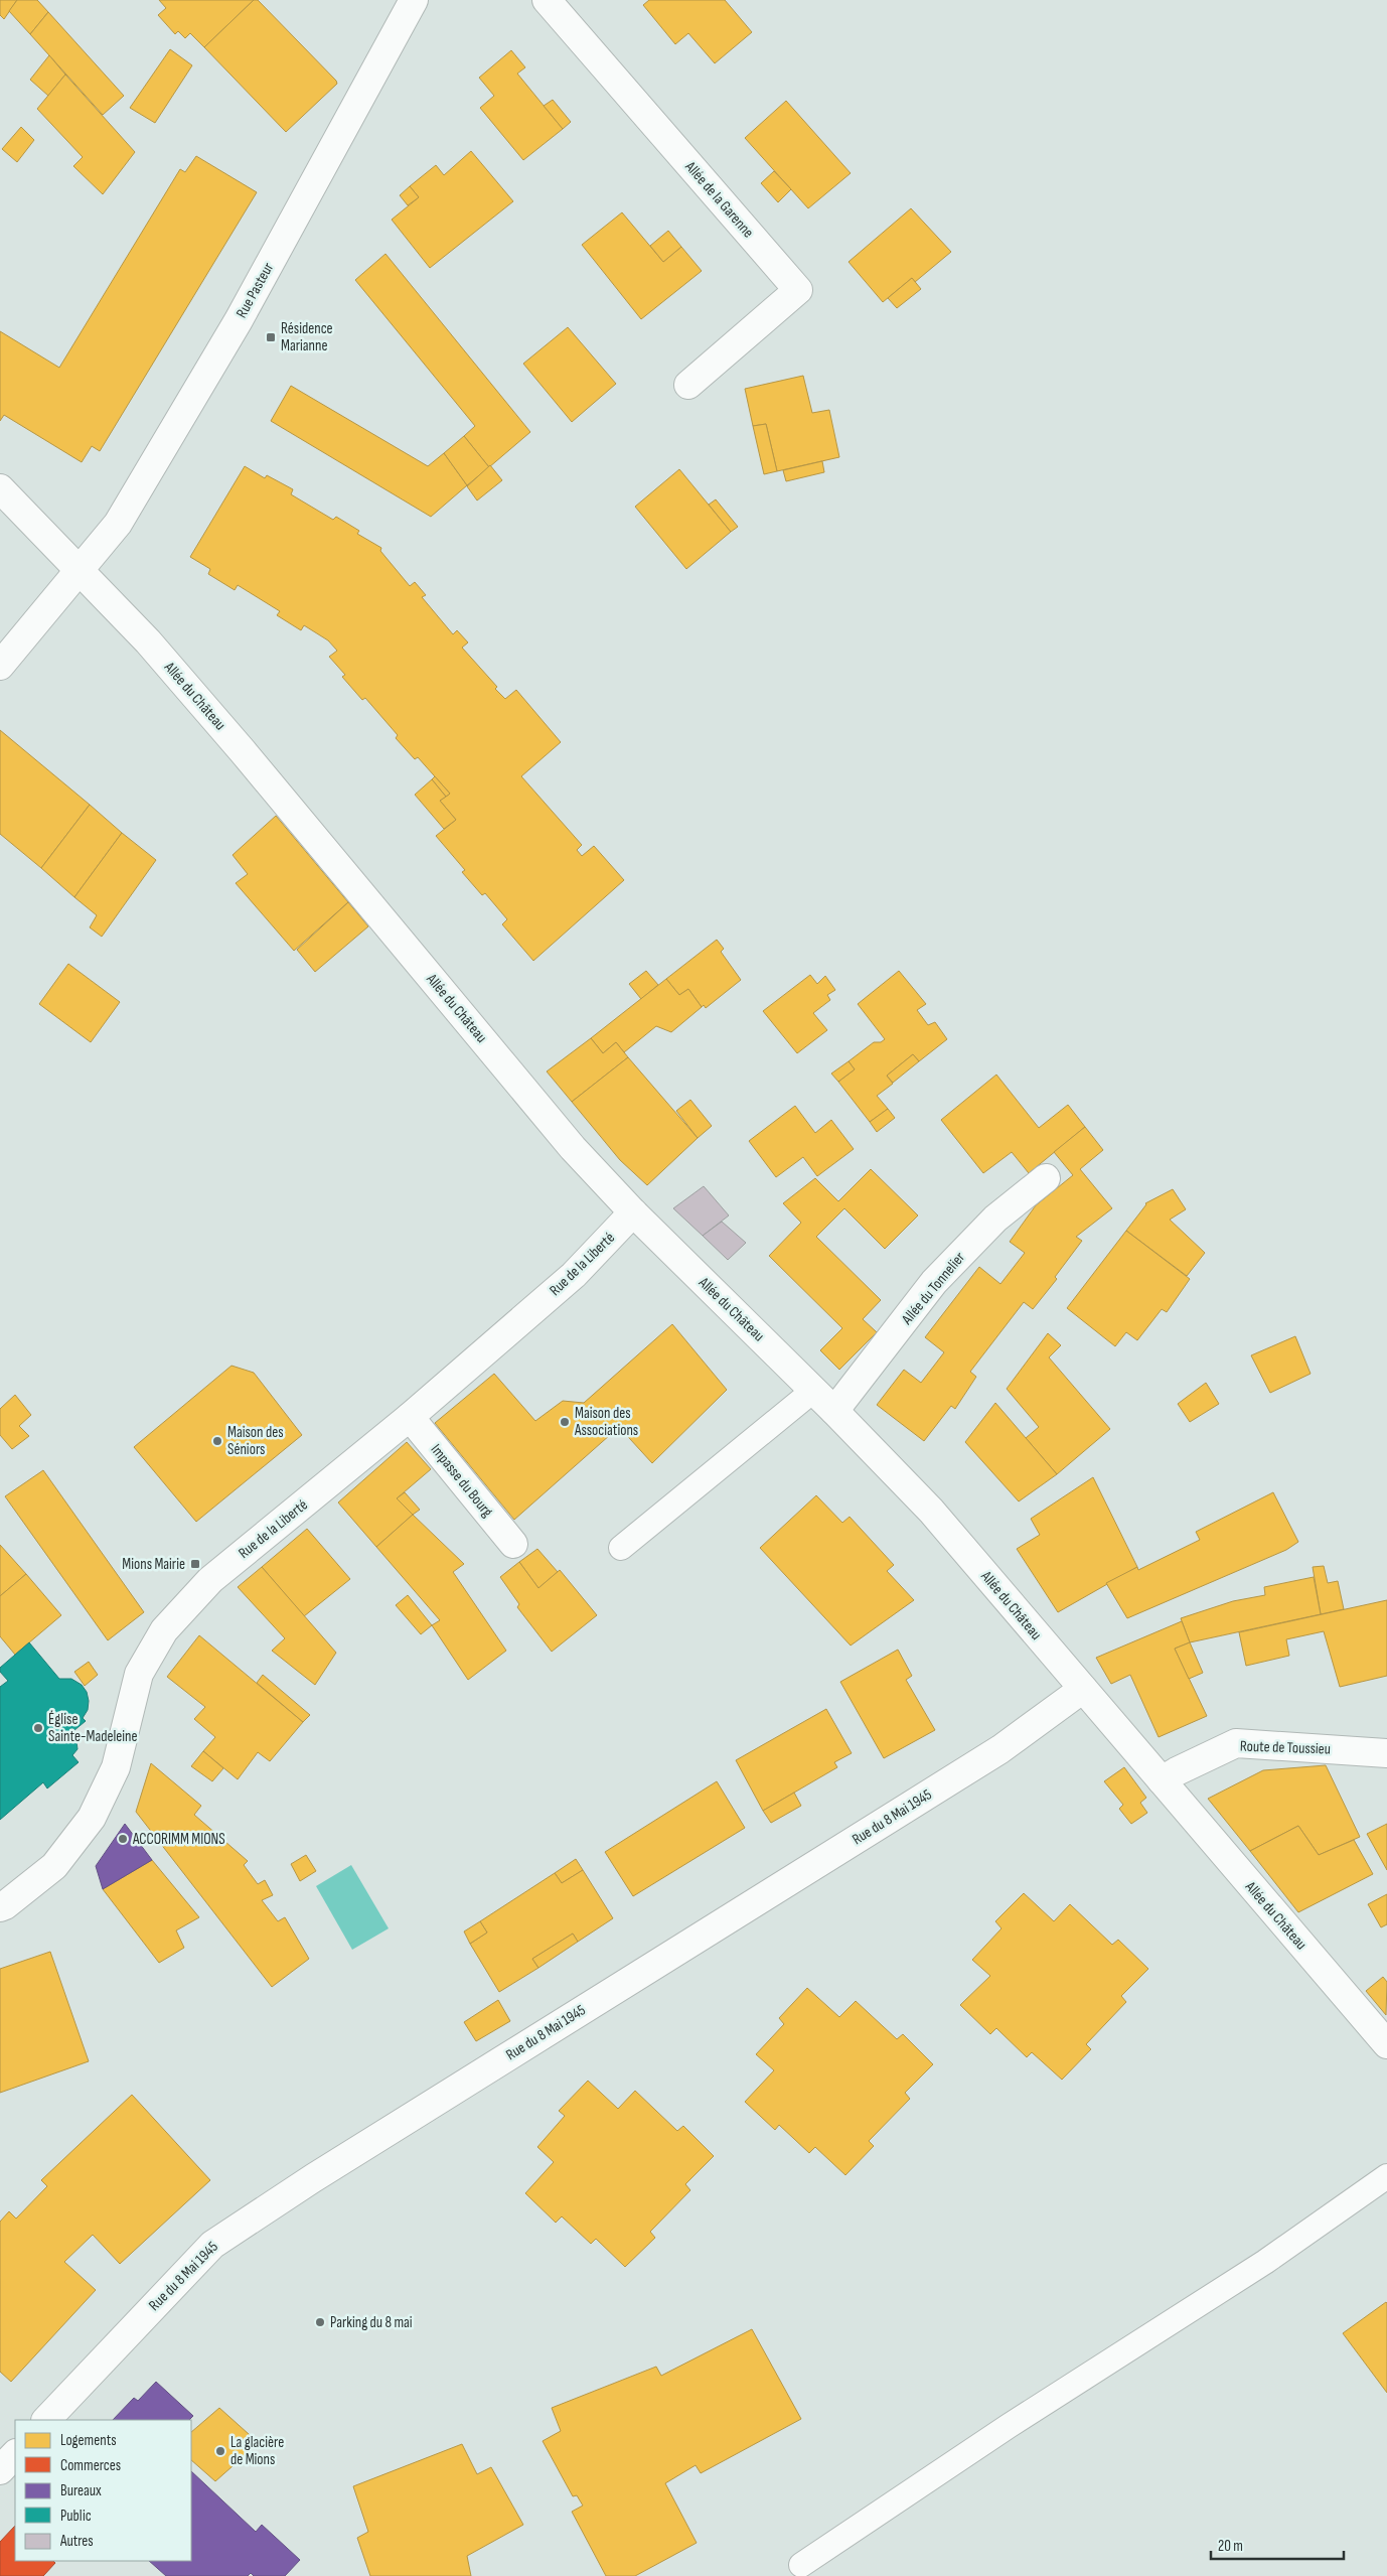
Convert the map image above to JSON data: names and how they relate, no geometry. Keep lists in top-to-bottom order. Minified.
{"streets":{"street":["Allée de la Garenne","Rue Pasteur","Allée du Château","Rue de la Liberté","Allée du Tonnelier","Impasse du Bourg","Route de Toussieu","Rue du 8 Mai 1945"]},"crossings":[["Rue Pasteur","Allée du Château"],["Allée du Château","Rue de la Liberté"],["Allée du Château","Allée du Tonnelier"],["Allée du Château","Route de Toussieu"],["Allée du Château","Rue du 8 Mai 1945"],["Rue de la Liberté","Impasse du Bourg"]],"places":{"transit":["Résidence Marianne","Mions Mairie"],"other":["Maison des Associations","Maison des Séniors","Église Sainte-Madeleine","ACCORIMM MIONS","Parking du 8 mai","La glacière de Mions"]},"legend":["Logements","Commerces","Bureaux","Public","Autres"],"scale_bar":"20 m"}
